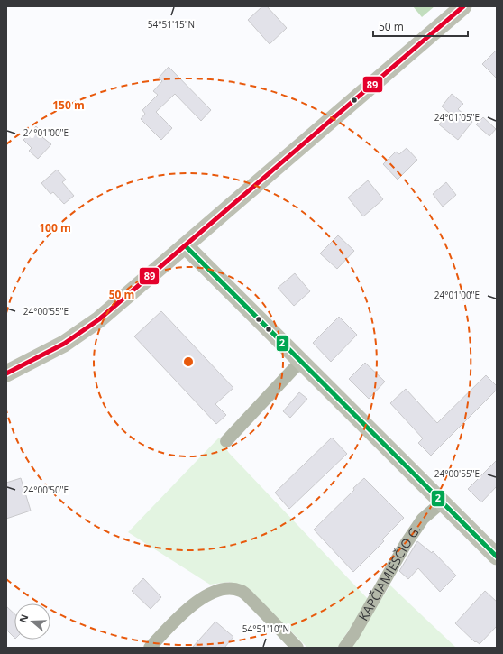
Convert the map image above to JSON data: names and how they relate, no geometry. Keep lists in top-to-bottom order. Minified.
{"streets":{"street":["KAPČIAMIESČIO G."]},"lines":["transit line 89","transit line 2"],"scale_bar":"50 m","north":"left","coordinates":["54°51'15\"N","24°01'05\"E","24°01'00\"E","24°00'55\"E","24°00'50\"E","54°51'10\"N"],"rings":["150 m","100 m","50 m"]}
